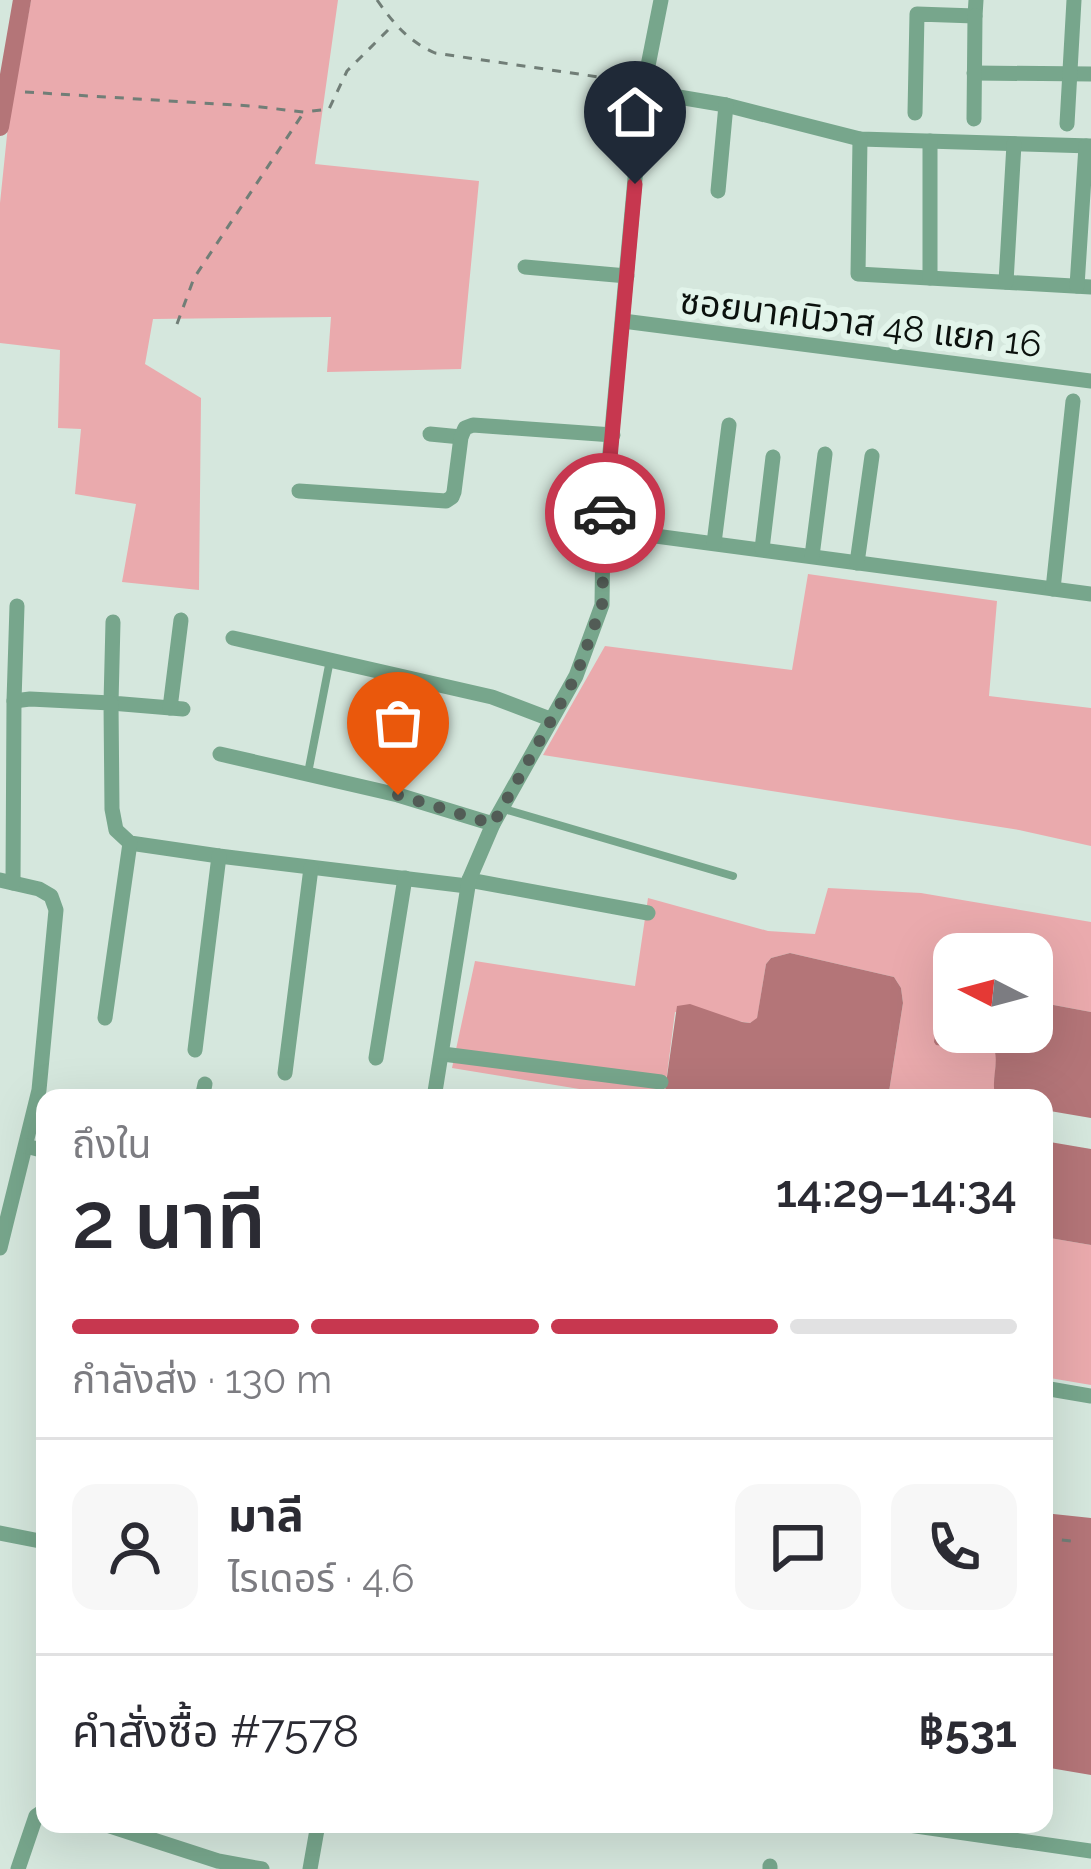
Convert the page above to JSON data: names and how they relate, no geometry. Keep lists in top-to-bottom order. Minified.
{"streets":{"street":["ซอยนาคนิวาส 48 แยก 16"]},"north":"left","page":{"heading":["2 นาที","ถึงใน","14:29–14:34"],"panel":["มาลี","ไรเดอร์ · 4.6","คำสั่งซื้อ #7578","฿531"],"bar":"กำลังส่ง · 130 m"}}
